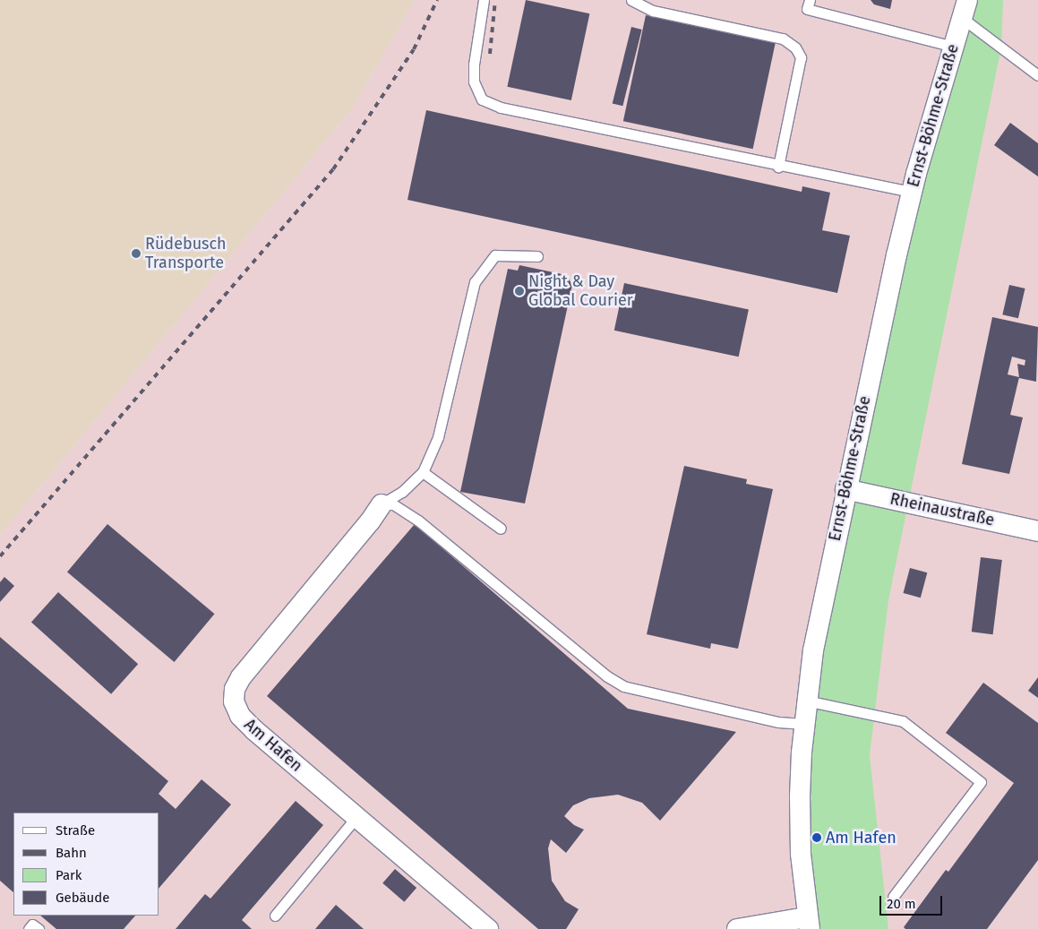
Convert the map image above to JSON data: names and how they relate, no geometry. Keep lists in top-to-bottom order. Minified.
{"streets":{"street":["Ernst-Böhme-Straße","Rheinaustraße","Am Hafen"]},"crossings":[["Ernst-Böhme-Straße","Rheinaustraße"]],"places":["Rüdebusch Transporte","Night & Day Global Courier","Am Hafen"],"legend":["Straße","Bahn","Park","Gebäude"],"scale_bar":"20 m"}
